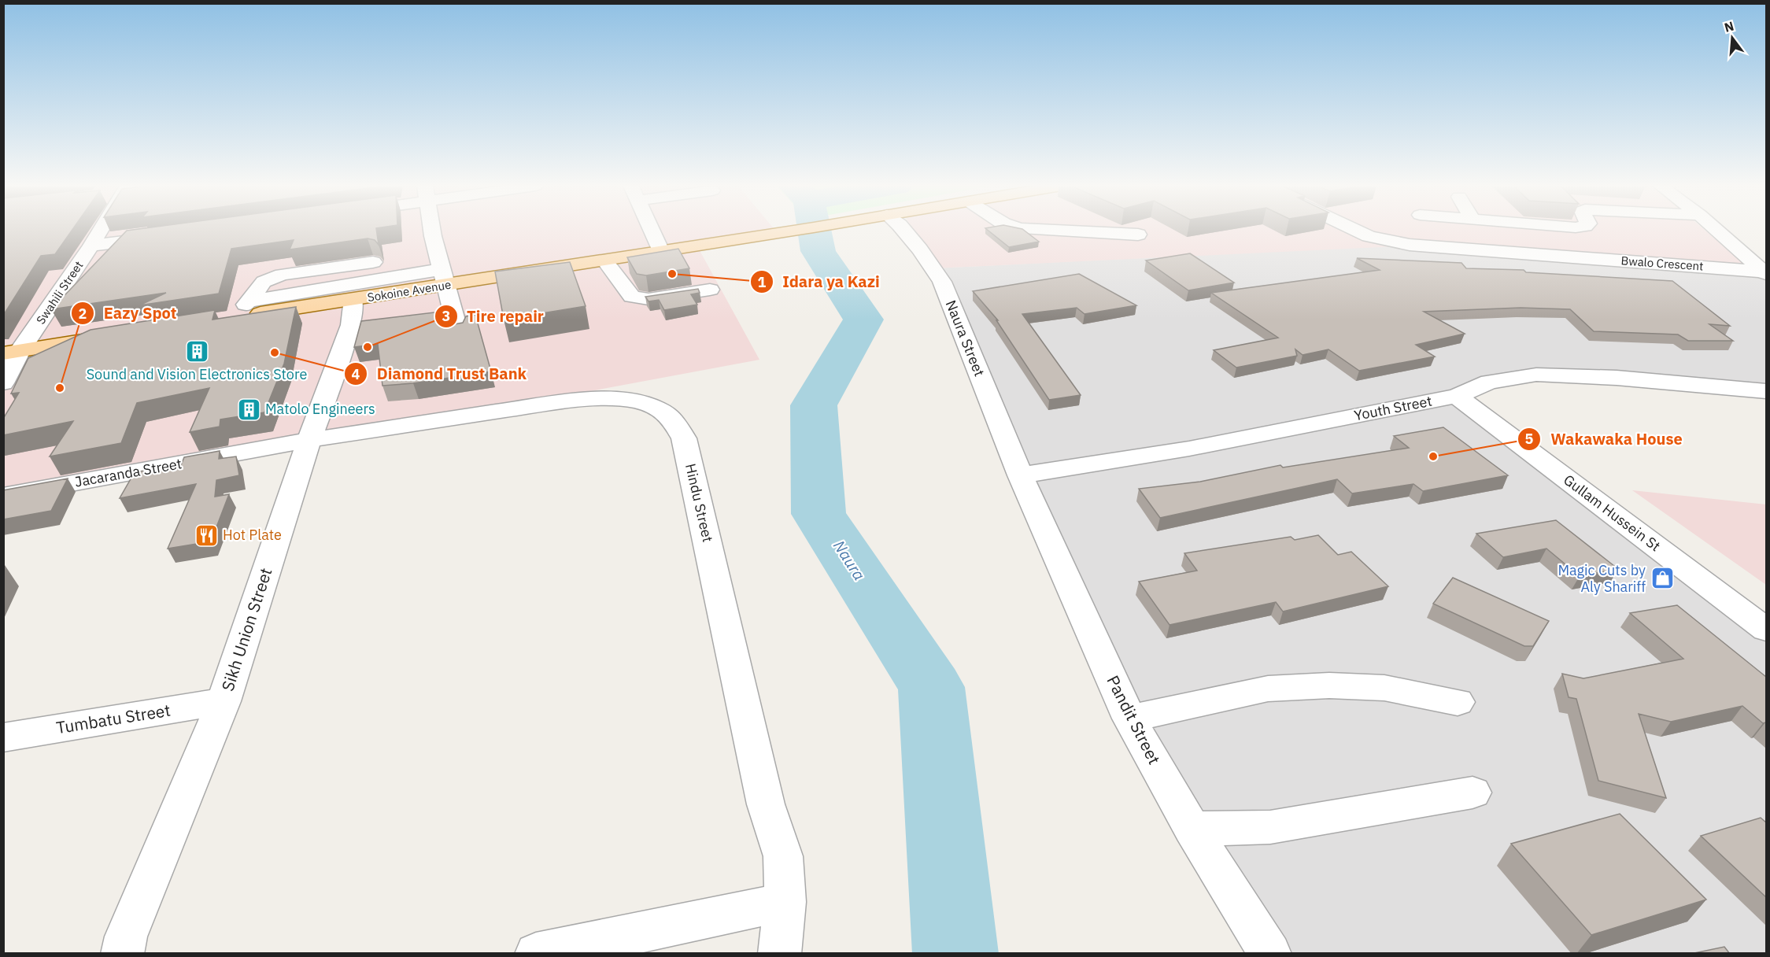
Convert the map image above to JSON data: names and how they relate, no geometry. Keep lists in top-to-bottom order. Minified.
{"streets":{"main road":["Sokoine Avenue"],"street":["Bwalo Crescent","Swahili Street","Naura Street","Youth Street","Jacaranda Street","Hindu Street","Gullam Hussein St","Sikh Union Street","Tumbatu Street","Pandit Street"]},"crossings":[["Sokoine Avenue","Sikh Union Street"],["Naura Street","Youth Street"],["Naura Street","Pandit Street"],["Youth Street","Gullam Hussein St"],["Youth Street","Pandit Street"],["Jacaranda Street","Hindu Street"],["Jacaranda Street","Sikh Union Street"],["Hindu Street","Sikh Union Street"],["Sikh Union Street","Tumbatu Street"]],"water":["Naura"],"places":{"other":["Idara ya Kazi","Tire repair","Diamond Trust Bank","Eazy Spot","Wakawaka House"],"building":["Sound and Vision Electronics Store","Matolo Engineers"],"restaurant":["Hot Plate"],"shop":["Magic Cuts by Aly Shariff"]},"north":"top"}
